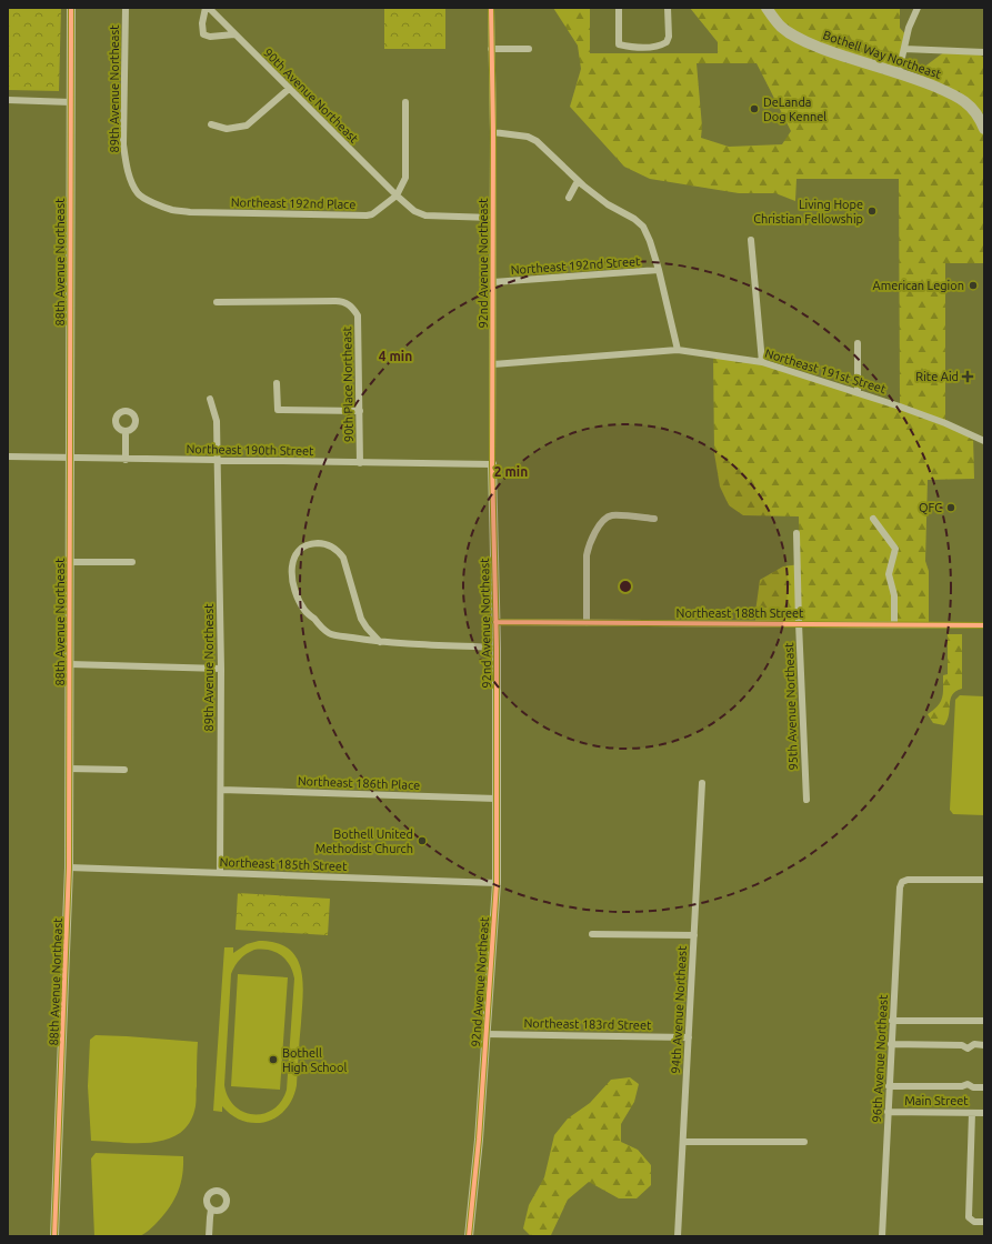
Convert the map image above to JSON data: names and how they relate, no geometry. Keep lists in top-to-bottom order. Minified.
{"streets":{"main road":["Bothell Way Northeast"],"street":["89th Avenue Northeast","90th Avenue Northeast","Northeast 192nd Place","88th Avenue Northeast","92nd Avenue Northeast","Northeast 192nd Street","Northeast 191st Street","90th Place Northeast","Northeast 190th Street","Northeast 188th Street","95th Avenue Northeast","Northeast 186th Place","Northeast 185th Street","94th Avenue Northeast","Northeast 183rd Street","96th Avenue Northeast","Main Street"]},"crossings":[["89th Avenue Northeast","Northeast 192nd Place"],["89th Avenue Northeast","Northeast 190th Street"],["89th Avenue Northeast","Northeast 186th Place"],["89th Avenue Northeast","Northeast 185th Street"],["90th Avenue Northeast","Northeast 192nd Place"],["88th Avenue Northeast","Northeast 190th Street"],["88th Avenue Northeast","Northeast 185th Street"],["92nd Avenue Northeast","Northeast 192nd Street"],["92nd Avenue Northeast","Northeast 191st Street"],["92nd Avenue Northeast","Northeast 190th Street"],["92nd Avenue Northeast","Northeast 188th Street"],["92nd Avenue Northeast","Northeast 186th Place"],["92nd Avenue Northeast","Northeast 185th Street"],["92nd Avenue Northeast","Northeast 183rd Street"],["90th Place Northeast","Northeast 190th Street"],["Northeast 188th Street","95th Avenue Northeast"],["94th Avenue Northeast","Northeast 183rd Street"],["96th Avenue Northeast","Main Street"]],"places":{"other":["DeLanda Dog Kennel","Living Hope Christian Fellowship","American Legion","QFC","Bothell United Methodist Church","Bothell High School"],"health":["Rite Aid"]},"rings":["4 min","2 min"]}
